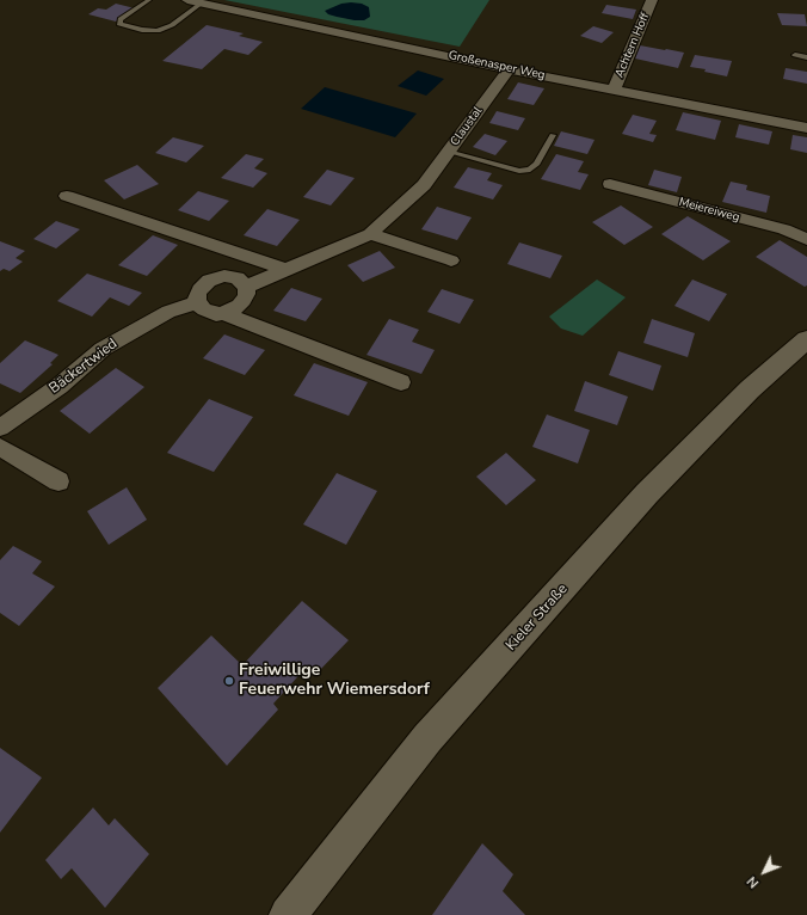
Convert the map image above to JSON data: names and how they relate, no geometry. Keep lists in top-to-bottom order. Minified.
{"streets":{"main road":["Kieler Straße"],"street":["Achtern Hoff","Großenasper Weg","Claustal","Meiereiweg","Bäckertwied"]},"crossings":[["Achtern Hoff","Großenasper Weg"],["Großenasper Weg","Claustal"]],"places":["Freiwillige Feuerwehr Wiemersdorf"],"north":"bottom left"}
